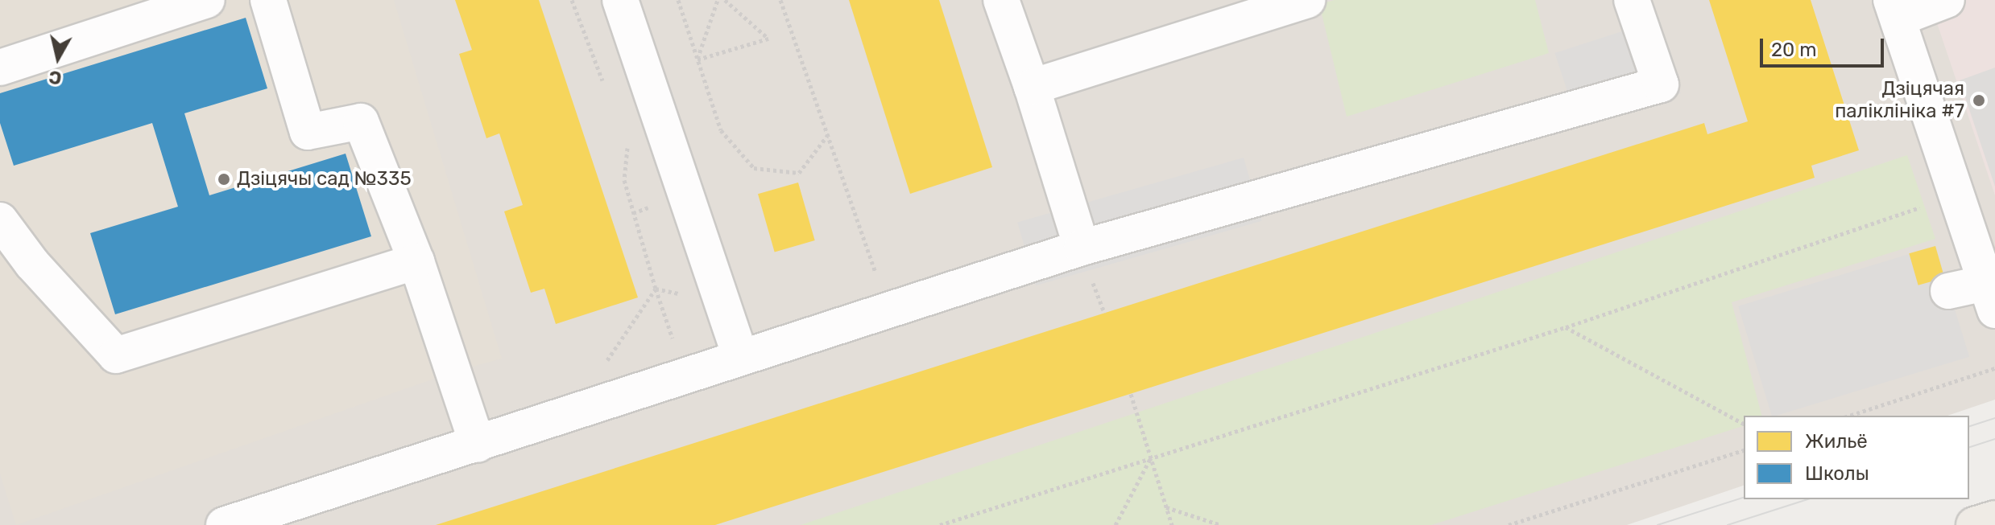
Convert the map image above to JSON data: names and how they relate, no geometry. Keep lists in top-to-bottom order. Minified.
{"places":["Дзіцячая паліклініка #7","Дзіцячы сад №335"],"legend":["Жильё","Школы"],"scale_bar":"20 m","north":"bottom"}
